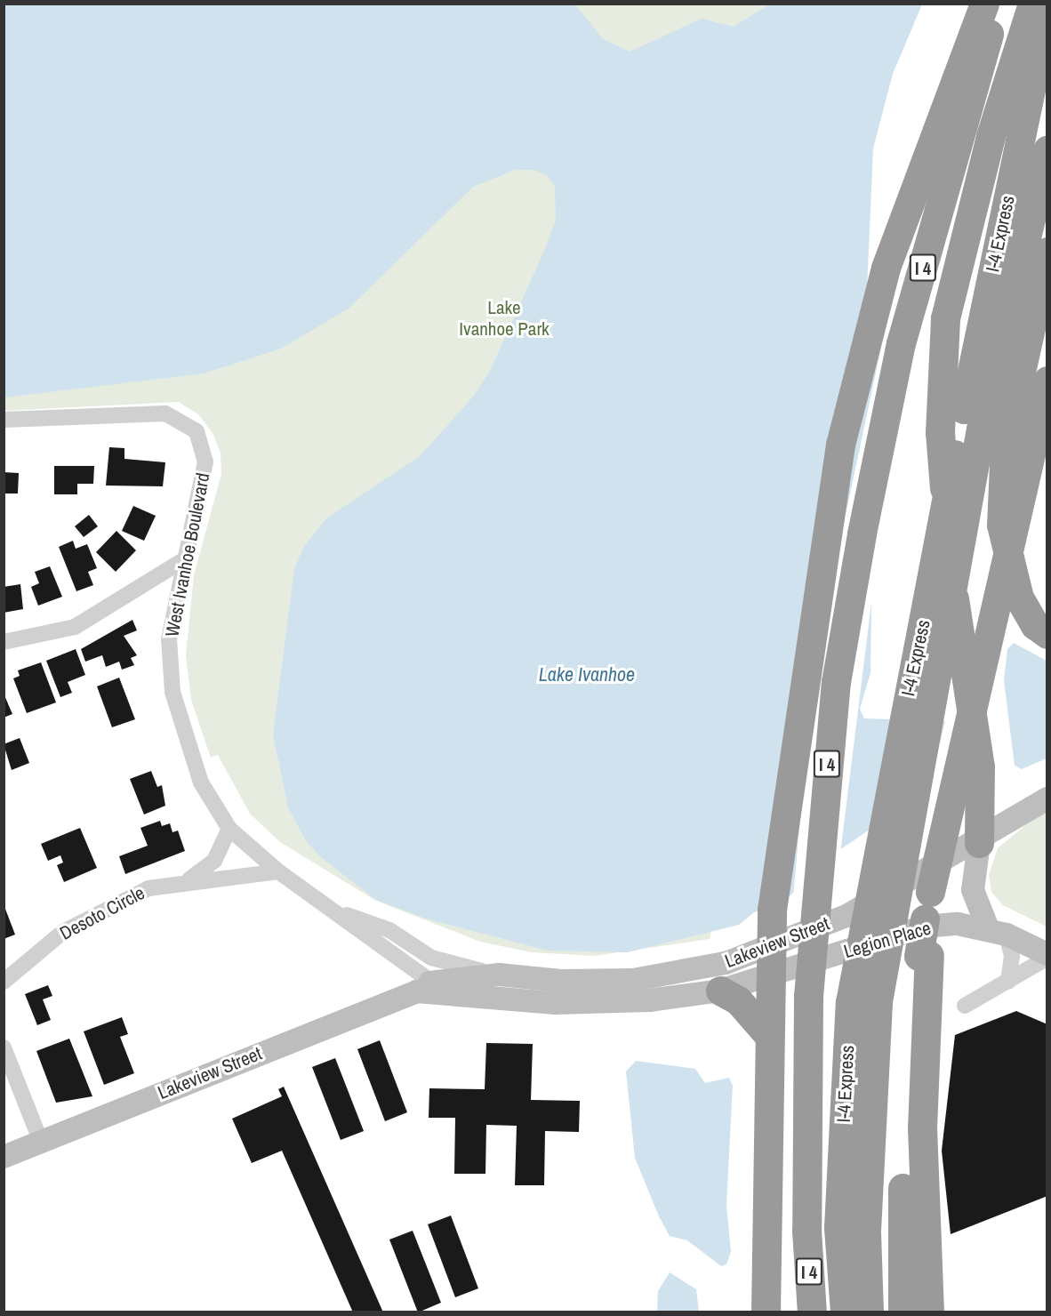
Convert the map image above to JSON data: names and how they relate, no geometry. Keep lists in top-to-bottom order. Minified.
{"streets":{"highway":["I-4 Express","I 4"],"street":["West Ivanhoe Boulevard","Desoto Circle","Legion Place","Lakeview Street"]},"crossings":[["West Ivanhoe Boulevard","Desoto Circle"],["West Ivanhoe Boulevard","Lakeview Street"],["Legion Place","Lakeview Street"]],"water":["Lake Ivanhoe"],"parks":["Lake Ivanhoe Park"]}
